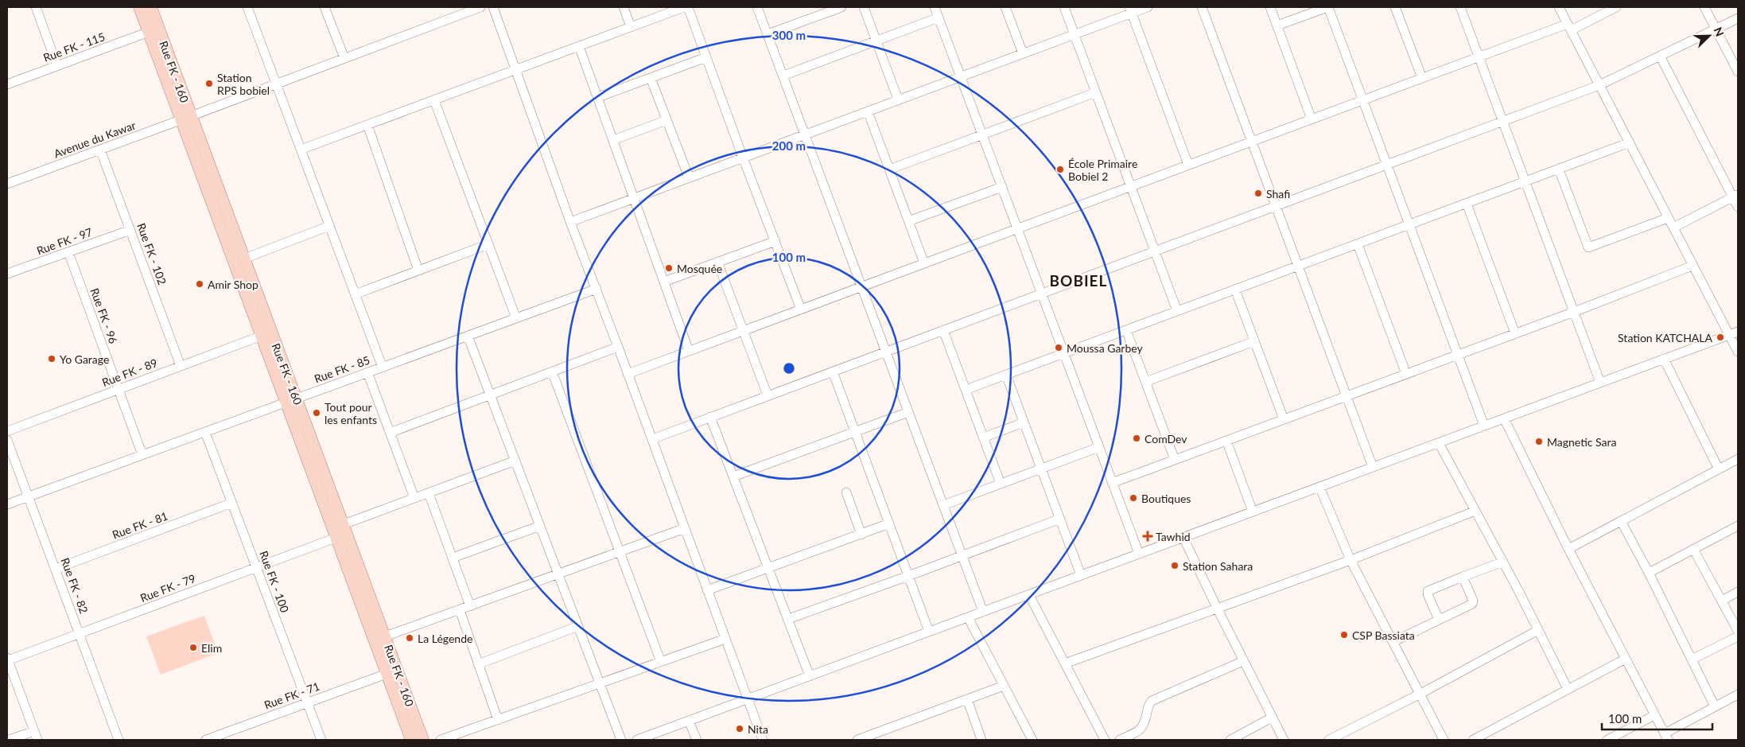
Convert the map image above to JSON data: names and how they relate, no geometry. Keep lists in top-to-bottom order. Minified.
{"streets":{"main road":["Rue FK - 160"],"street":["Rue FK - 115","Avenue du Kawar","Rue FK - 97","Rue FK - 102","Rue FK - 96","Rue FK - 85","Rue FK - 89","Rue FK - 81","Rue FK - 100","Rue FK - 82","Rue FK - 79","Rue FK - 71"]},"crossings":[["Rue FK - 115","Rue FK - 160"],["Rue FK - 160","Avenue du Kawar"],["Rue FK - 160","Rue FK - 85"],["Rue FK - 160","Rue FK - 89"],["Rue FK - 160","Rue FK - 79"],["Rue FK - 160","Rue FK - 71"],["Avenue du Kawar","Rue FK - 102"],["Rue FK - 97","Rue FK - 102"],["Rue FK - 97","Rue FK - 96"],["Rue FK - 102","Rue FK - 89"],["Rue FK - 96","Rue FK - 85"],["Rue FK - 96","Rue FK - 89"],["Rue FK - 85","Rue FK - 100"],["Rue FK - 85","Rue FK - 82"],["Rue FK - 81","Rue FK - 100"],["Rue FK - 81","Rue FK - 82"],["Rue FK - 100","Rue FK - 79"],["Rue FK - 100","Rue FK - 71"],["Rue FK - 82","Rue FK - 79"]],"districts":["BOBIEL"],"places":{"other":["Station RPS bobiel","École Primaire Bobiel 2","Shafi","Mosquée","Amir Shop","Station KATCHALA","Moussa Garbey","Yo Garage","Tout pour les enfants","ComDev","Magnetic Sara","Boutiques","Station Sahara","CSP Bassiata","La Légende","Elim","Nita"],"health":["Tawhid"]},"scale_bar":"100 m","north":"top right","rings":["300 m","200 m","100 m"]}
